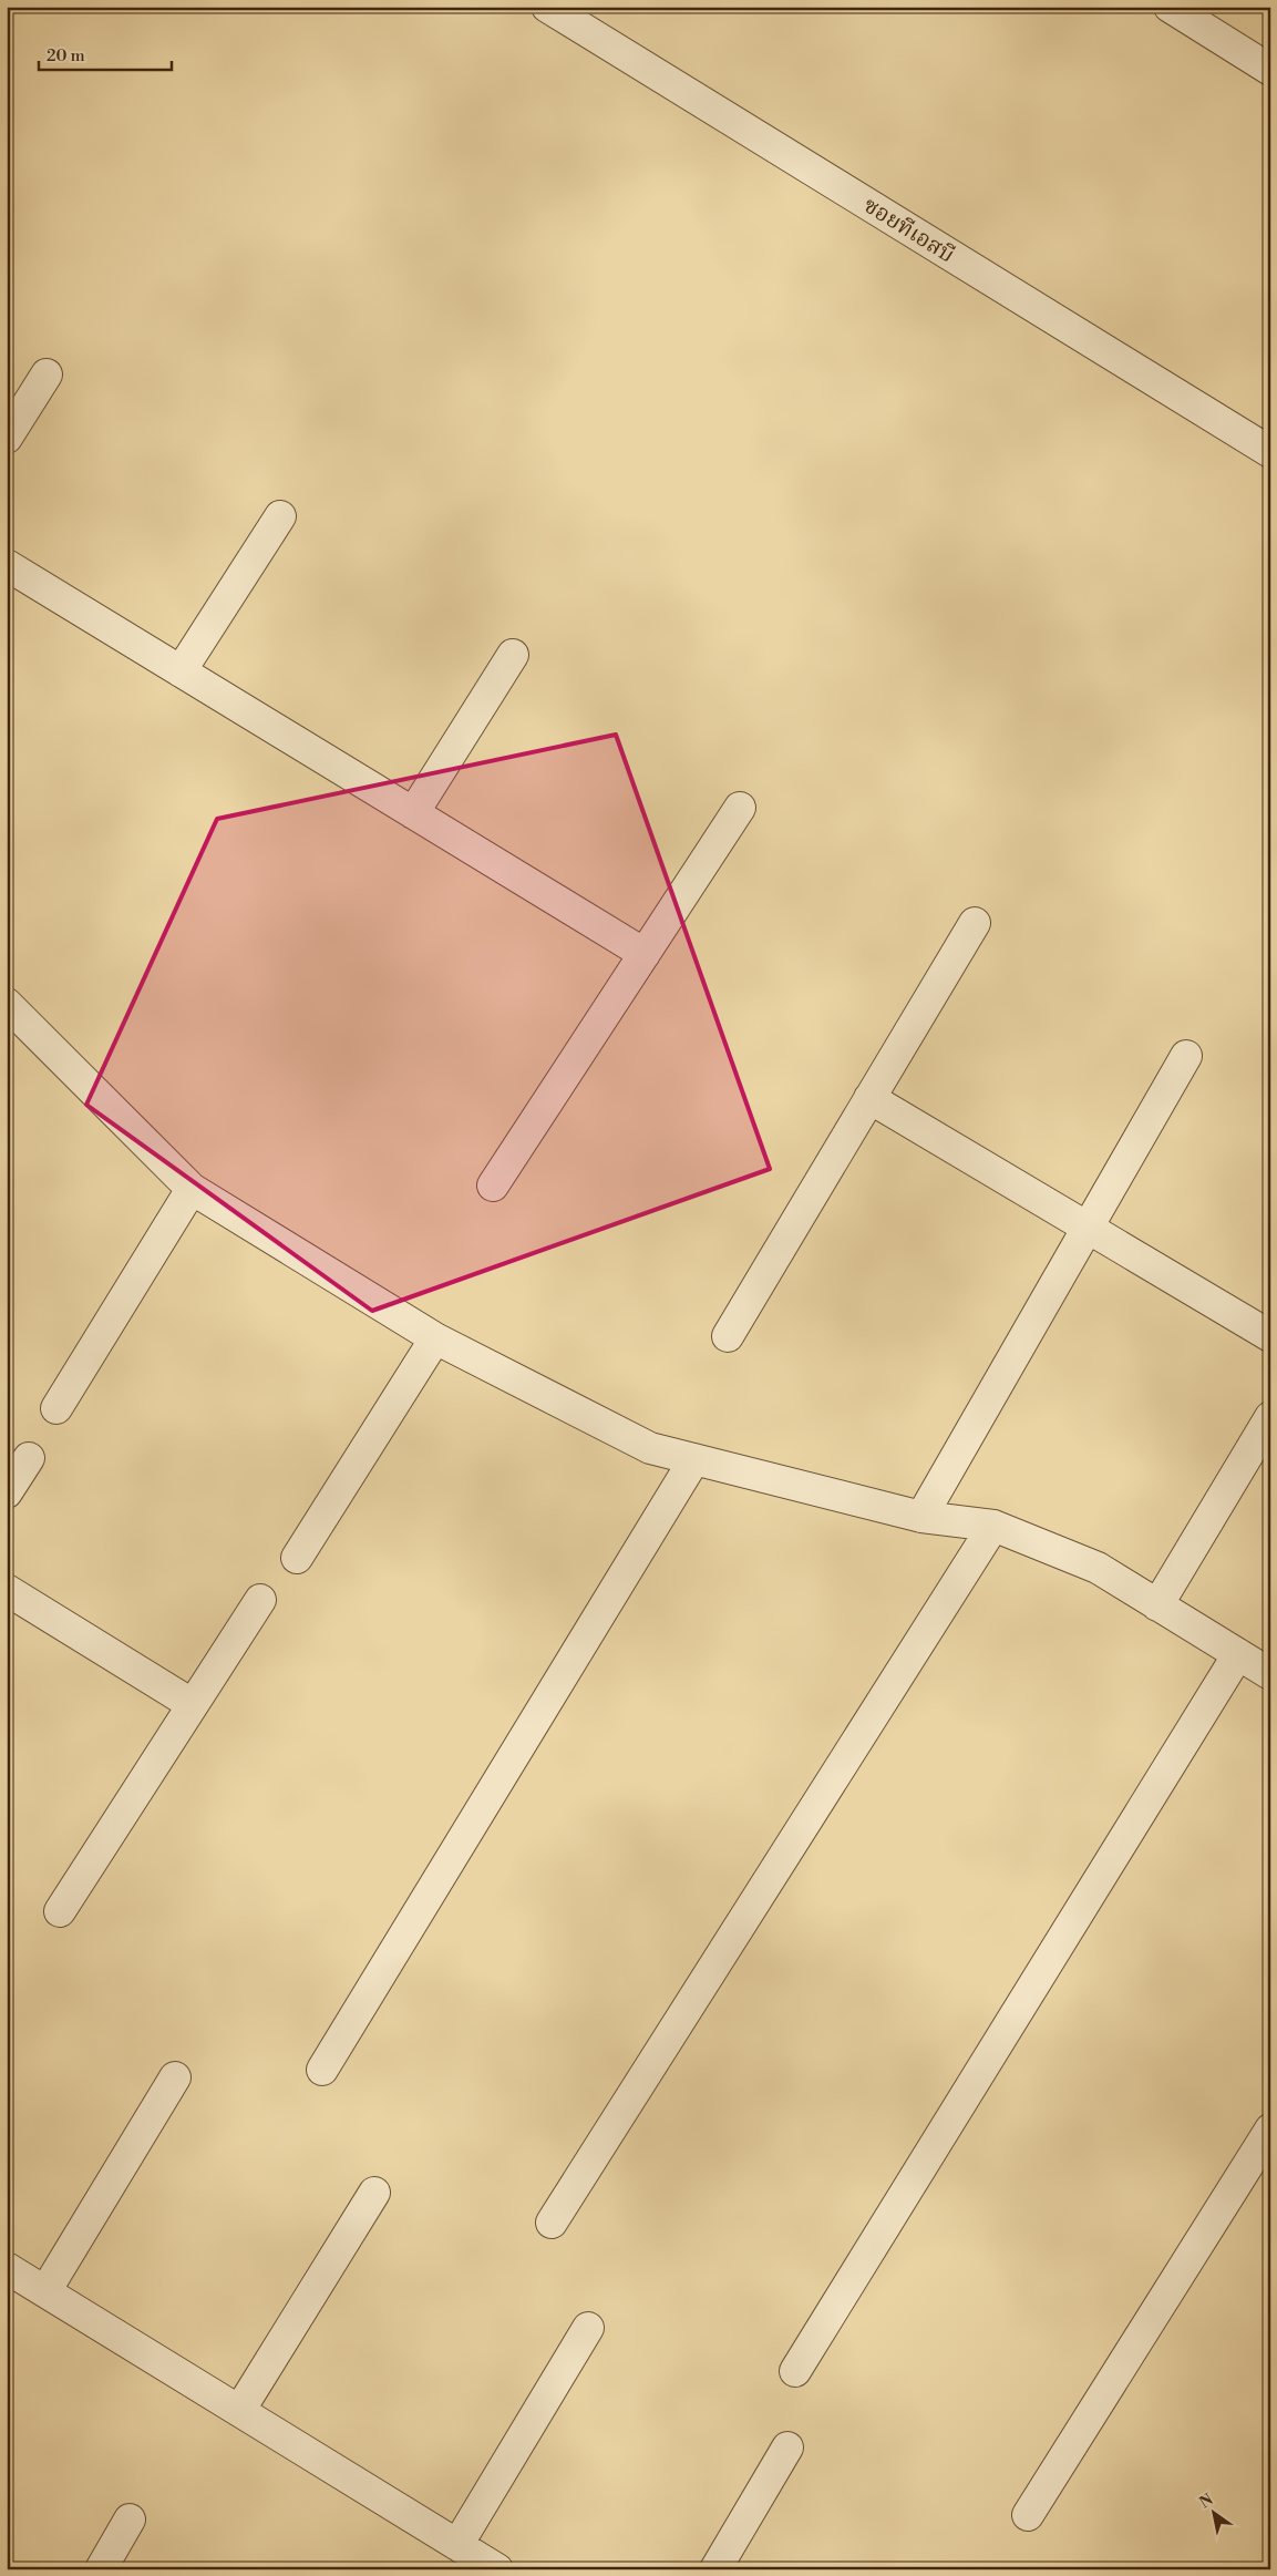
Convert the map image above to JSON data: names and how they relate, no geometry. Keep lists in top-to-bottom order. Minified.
{"streets":{"street":["ซอยทีเอสบี"]},"scale_bar":"20 m","north":"top left"}
